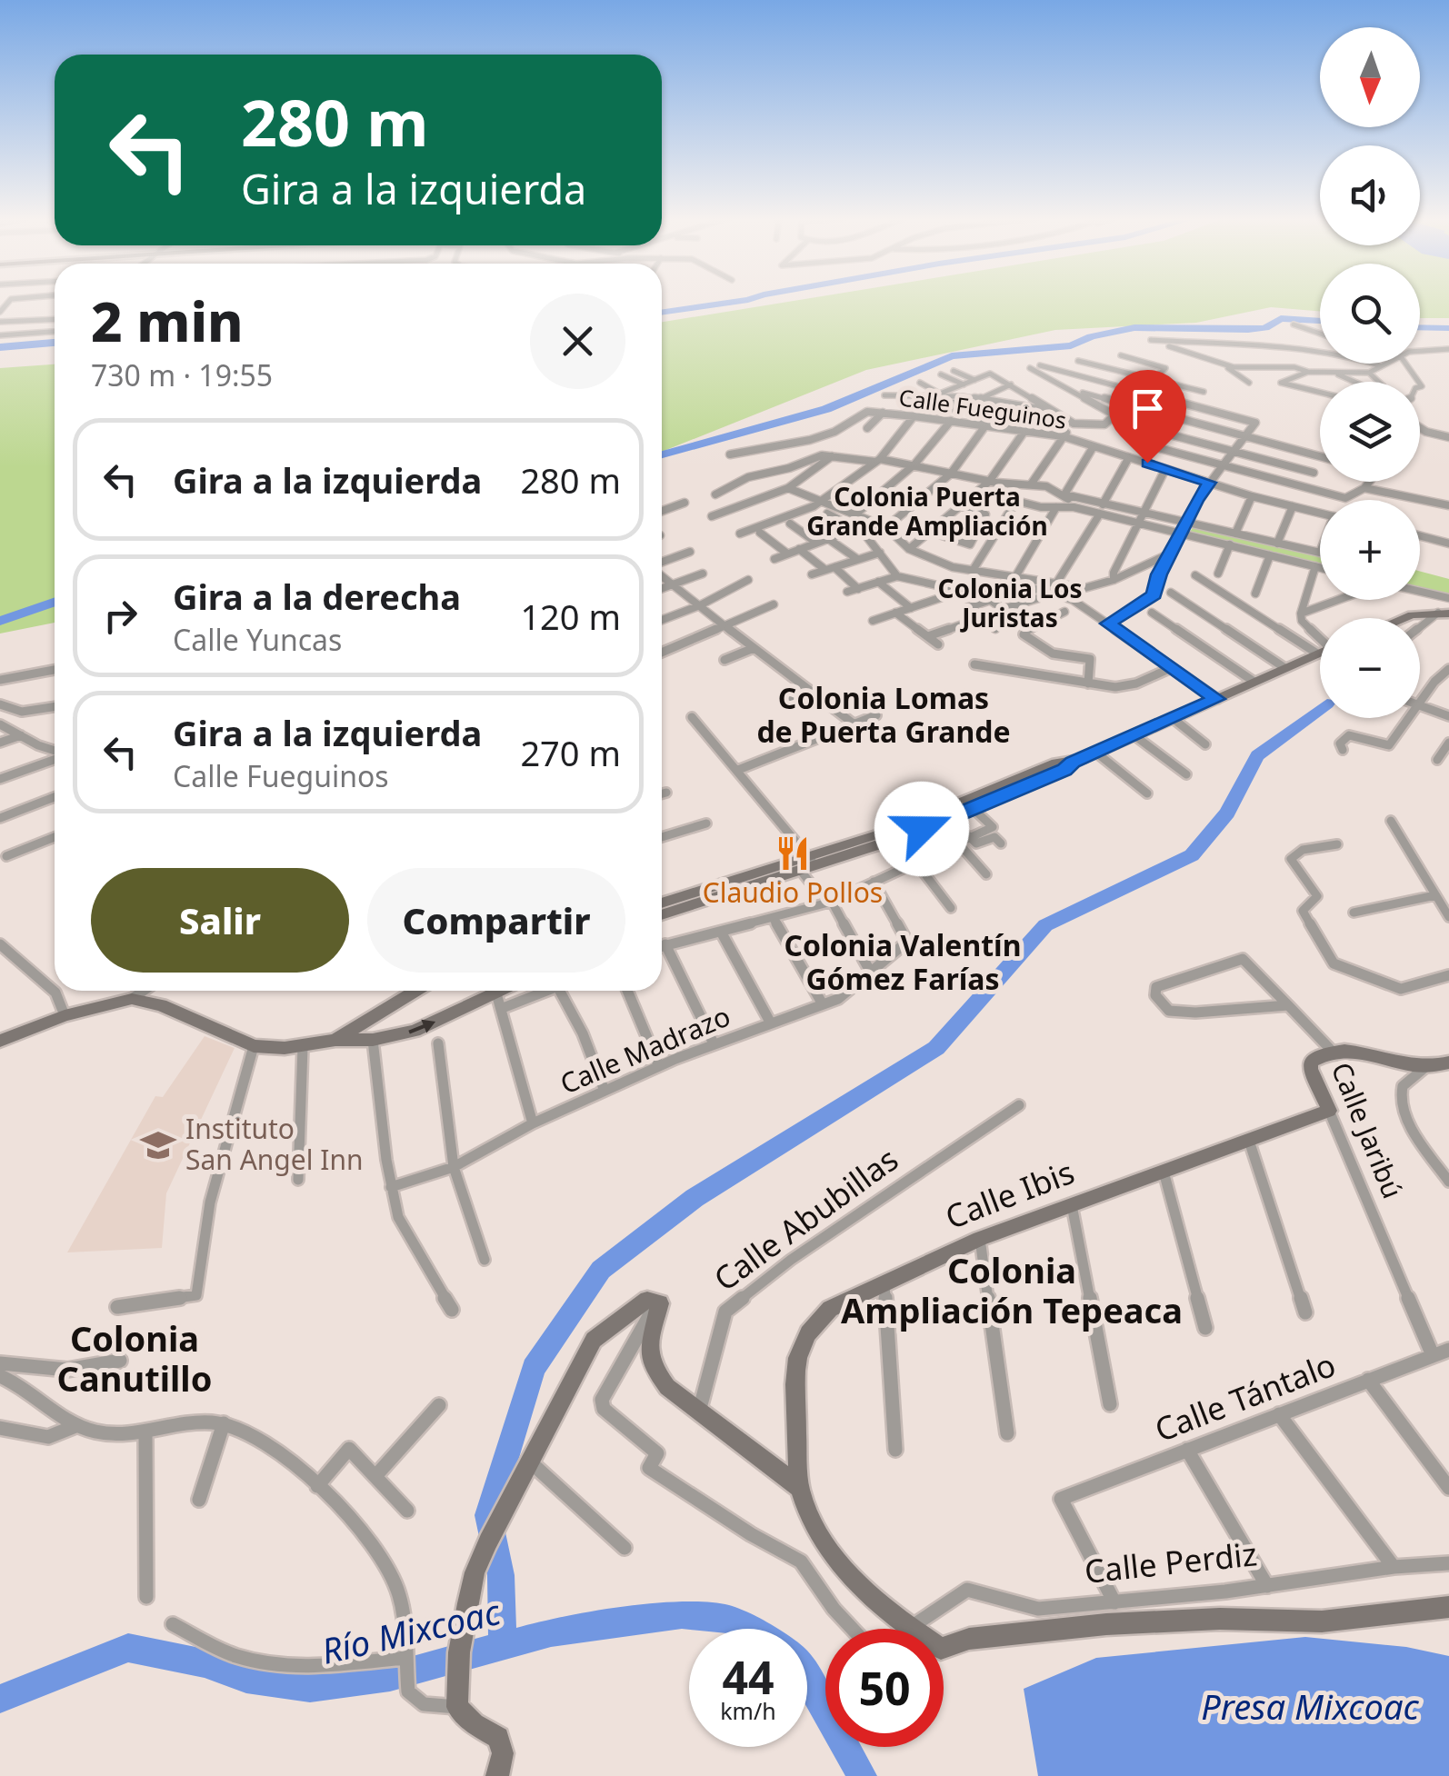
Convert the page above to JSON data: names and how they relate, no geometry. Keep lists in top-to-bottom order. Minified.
{"streets":{"main road":["Calle Jaribú","Calle Ibis","Calle Perdiz"],"street":["Calle Fueguinos","Calle Madrazo","Calle Abubillas","Calle Tántalo"]},"crossings":[["Calle Jaribú","Calle Ibis"],["Calle Jaribú","Calle Tántalo"],["Calle Tántalo","Calle Perdiz"]],"districts":["Colonia Puerta Grande Ampliación","Colonia Los Juristas","Colonia Lomas de Puerta Grande","Colonia Valentín Gómez Farías","Colonia Ampliación Tepeaca","Colonia Canutillo"],"water":["Río Mixcoac","Presa Mixcoac"],"places":{"restaurant":["Claudio Pollos"],"school or university":["Instituto San Angel Inn"]},"north":"bottom","page":{"map_buttons":["+","−"],"turn":["280 m","Gira a la izquierda"],"heading":["2 min","730 m · 19:55"],"list":[{"name":"Gira a la izquierda","value":"280 m"},{"name":"Gira a la derecha","note":"Calle Yuncas","value":"120 m"},{"name":"Gira a la izquierda","note":"Calle Fueguinos","value":"270 m"}],"buttons":["Salir","Compartir"],"speed":"44 km/h","limit":"50"}}
